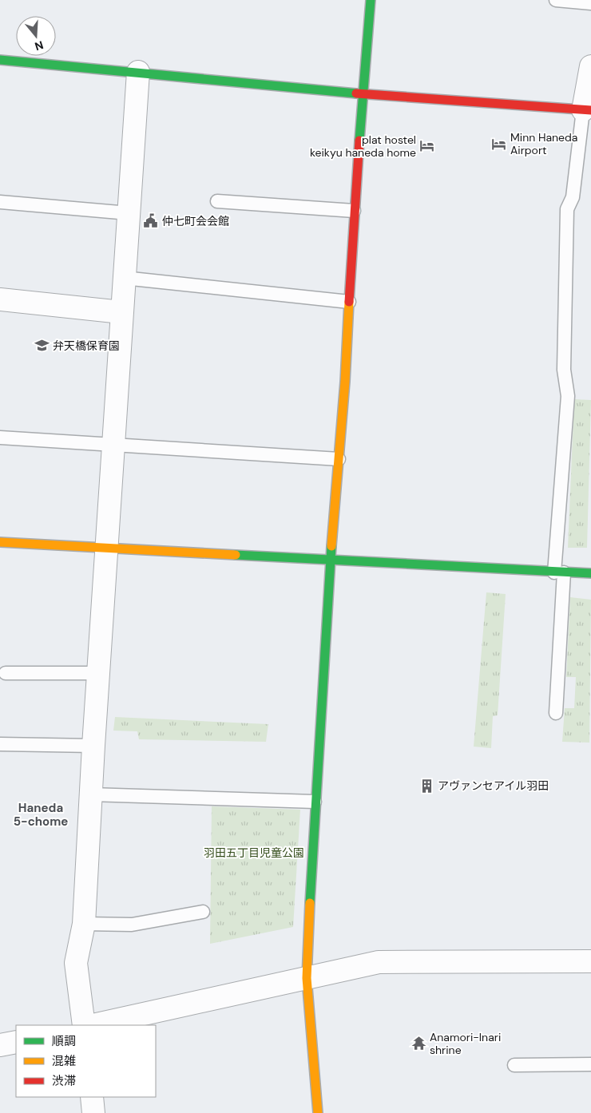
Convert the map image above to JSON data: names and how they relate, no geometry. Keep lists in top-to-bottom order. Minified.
{"districts":["Haneda 5-chome"],"parks":["羽田五丁目児童公園"],"places":{"hotel":["Minn Haneda Airport","plat hostel keikyu haneda home"],"public building":["仲七町会会館"],"school or university":["弁天橋保育園"],"building":["アヴァンセアイル羽田"],"temple":["Anamori-Inari shrine"]},"legend":["順調","混雑","渋滞"],"north":"bottom"}
